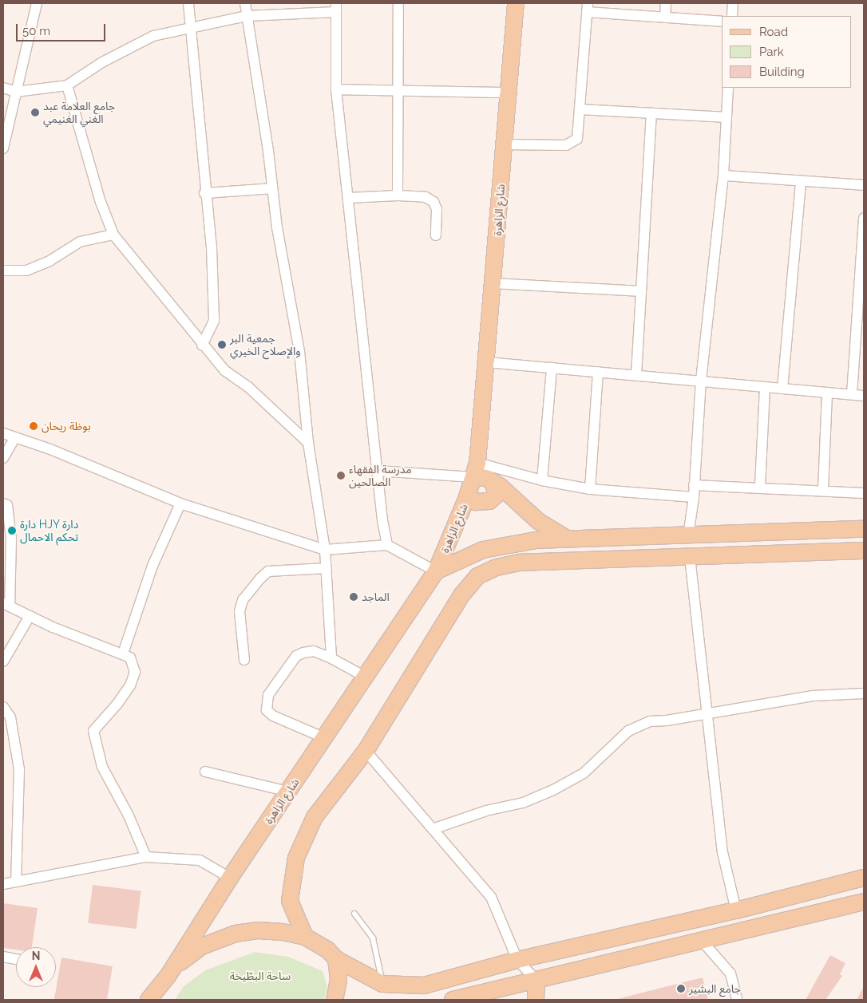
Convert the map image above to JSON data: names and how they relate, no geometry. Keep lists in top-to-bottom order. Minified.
{"streets":{"main road":["شارع الزاهرة"]},"parks":["ساحة البطّيخة"],"places":["جامع العلامة عبد الغني الغنيمي","جمعية البر والإصلاح الخيري","بوظة ريحان","مدرسة الفقهاء الصالحين","دارة HJY دارة تحكم الاحمال","الماجد","جامع البشير"],"legend":["Road","Park","Building"],"scale_bar":"50 m","north":"top"}
